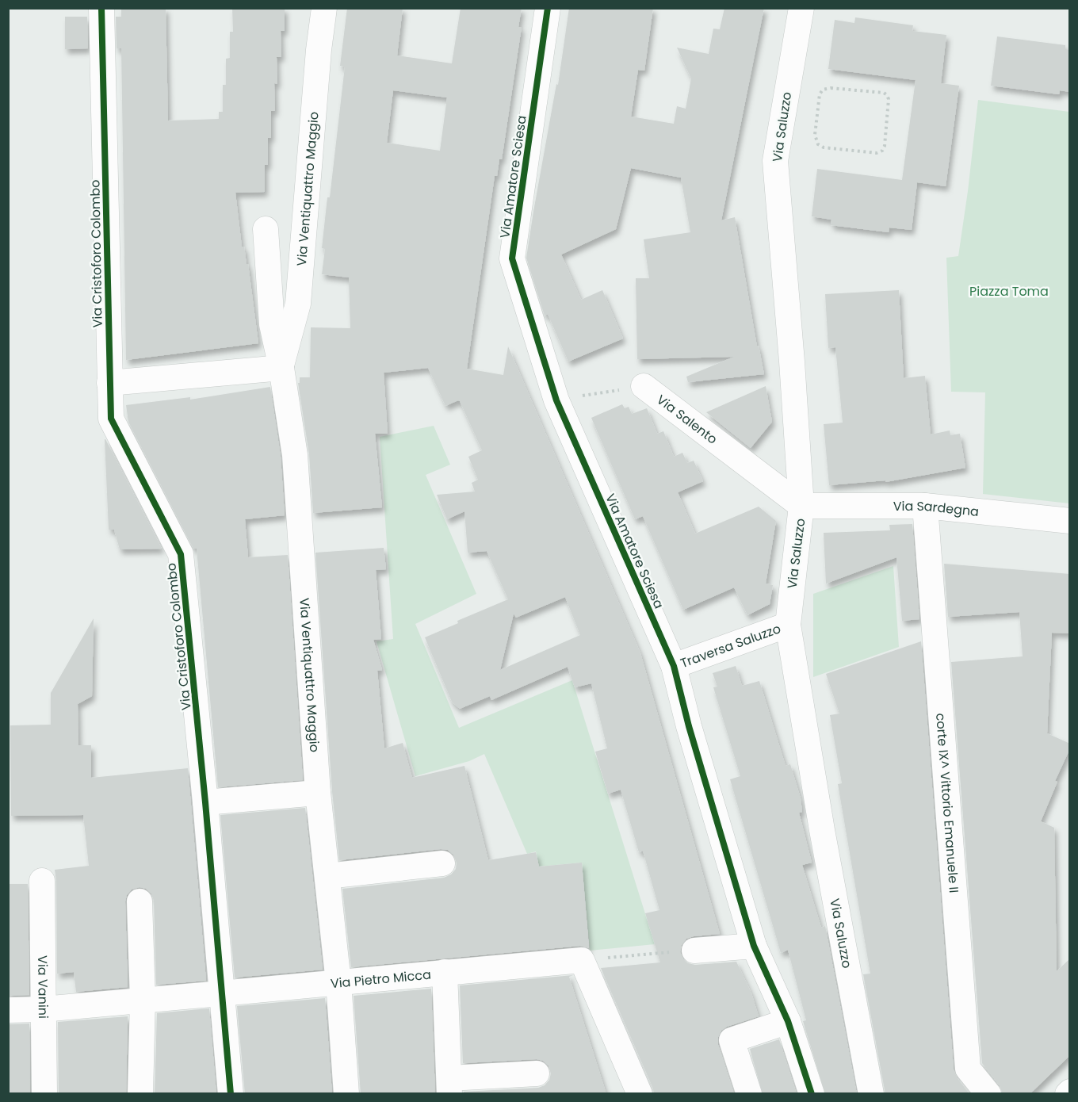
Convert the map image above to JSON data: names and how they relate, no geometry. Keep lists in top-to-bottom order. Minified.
{"streets":{"street":["Via Saluzzo","Via Amatore Sciesa","Via Ventiquattro Maggio","Via Cristoforo Colombo","Via Salento","Via Sardegna","Traversa Saluzzo","corte IX^ Vittorio Emanuele II","Via Pietro Micca","Via Vanini"]},"crossings":[["Via Saluzzo","Via Salento"],["Via Saluzzo","Via Sardegna"],["Via Saluzzo","Traversa Saluzzo"],["Via Amatore Sciesa","Via Salento"],["Via Amatore Sciesa","Traversa Saluzzo"],["Via Ventiquattro Maggio","Via Pietro Micca"],["Via Cristoforo Colombo","Via Pietro Micca"],["Via Salento","Via Sardegna"],["Via Sardegna","corte IX^ Vittorio Emanuele II"],["Via Pietro Micca","Via Vanini"]],"parks":["Piazza Toma"]}
